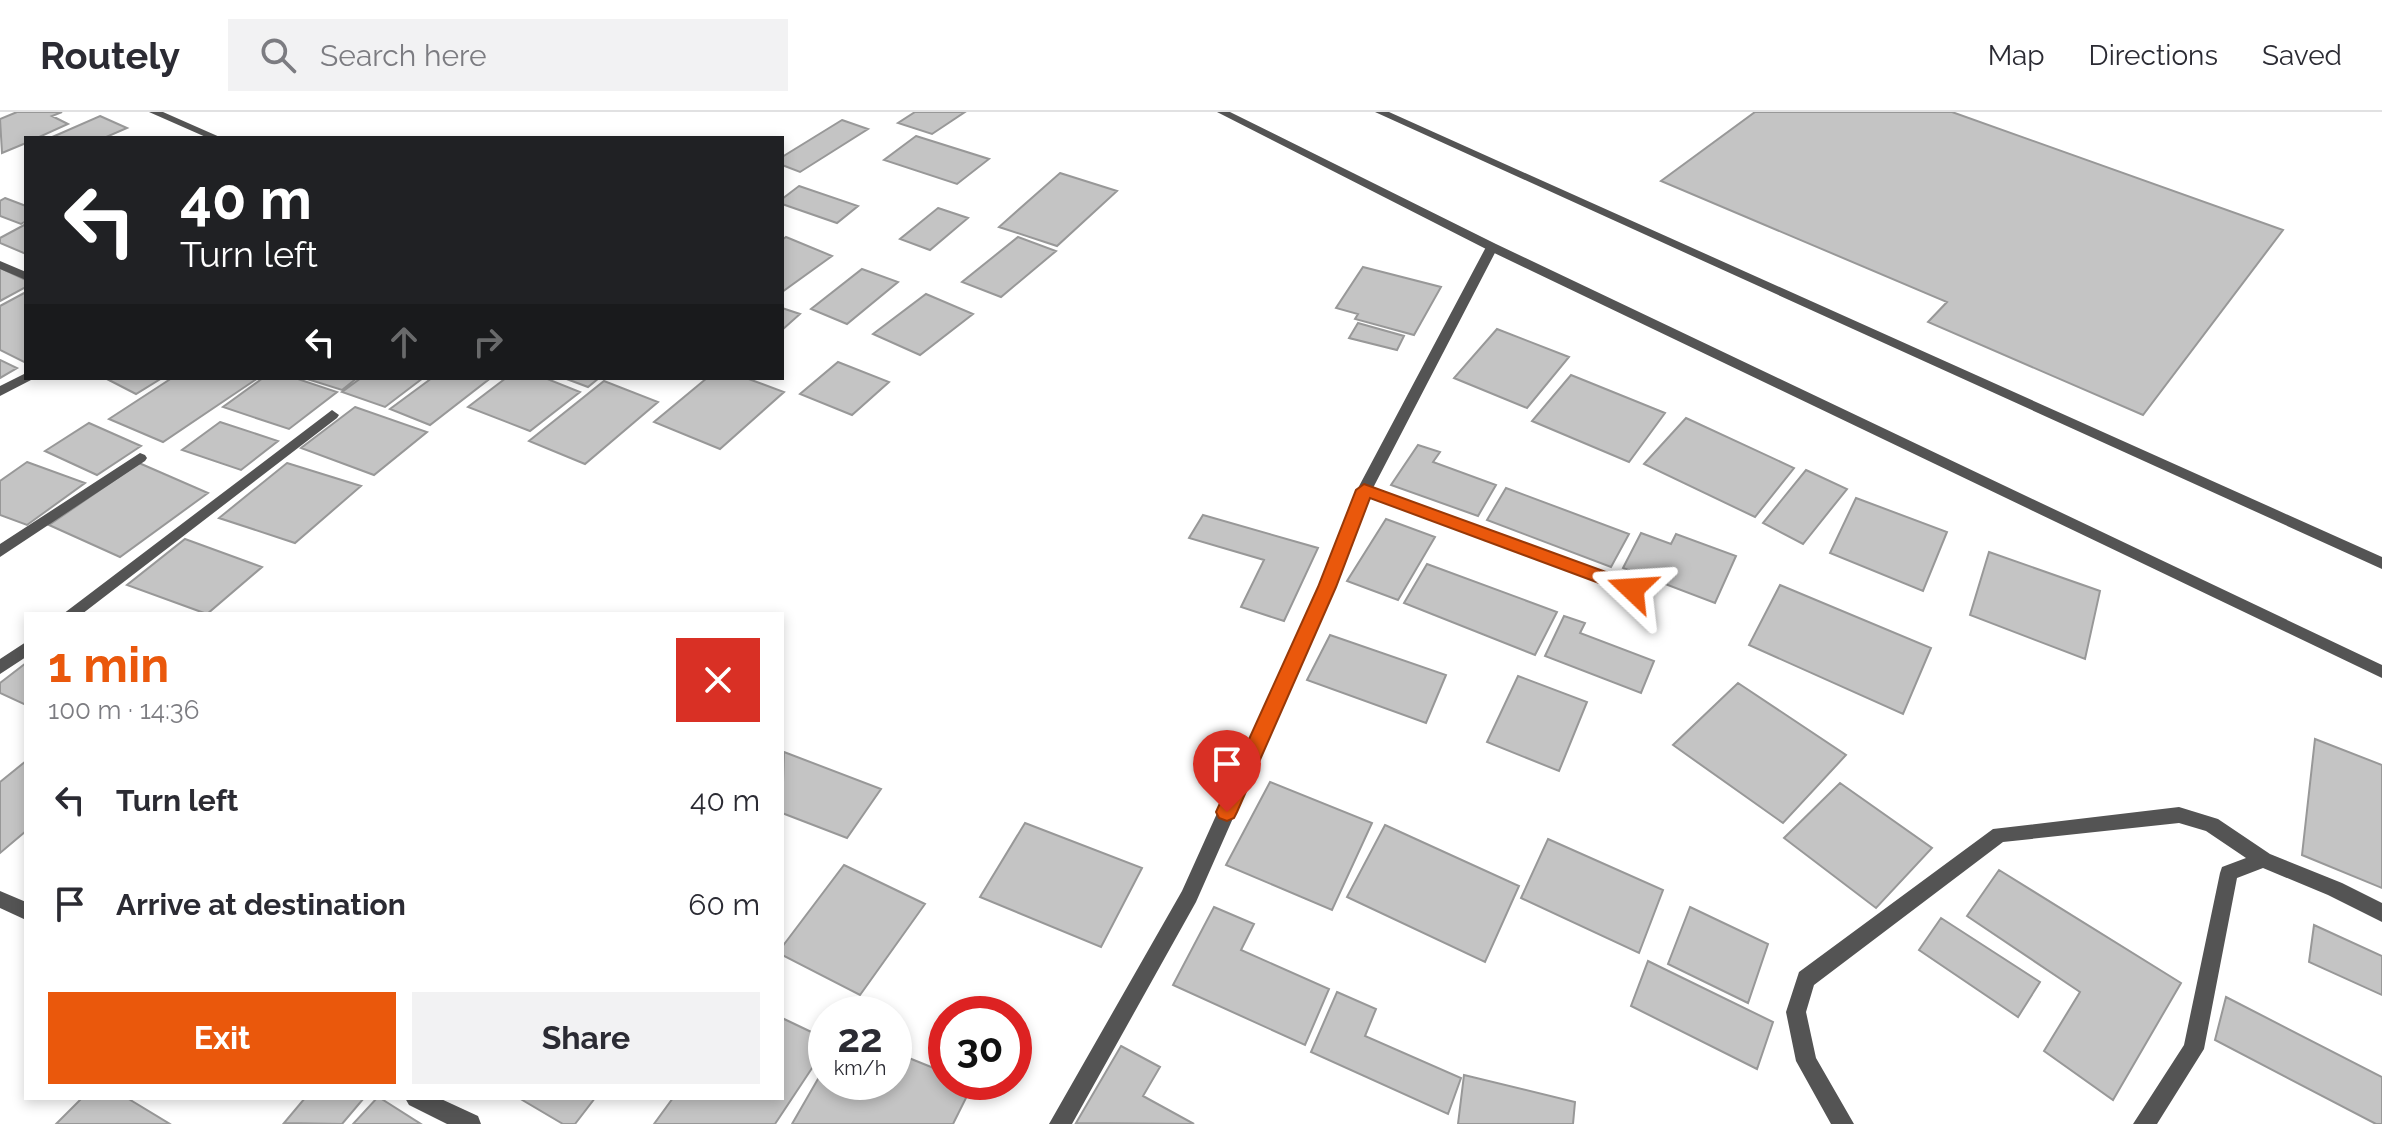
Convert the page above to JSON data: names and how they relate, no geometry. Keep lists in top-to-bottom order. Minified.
{"page":{"header":"Routely","search":"Search here","nav":["Map","Directions","Saved"],"turn":["40 m","Turn left"],"heading":["1 min","100 m · 14:36"],"list":[{"name":"Turn left","value":"40 m"},{"name":"Arrive at destination","value":"60 m"}],"buttons":["Exit","Share"],"speed":"22 km/h","limit":"30"}}
